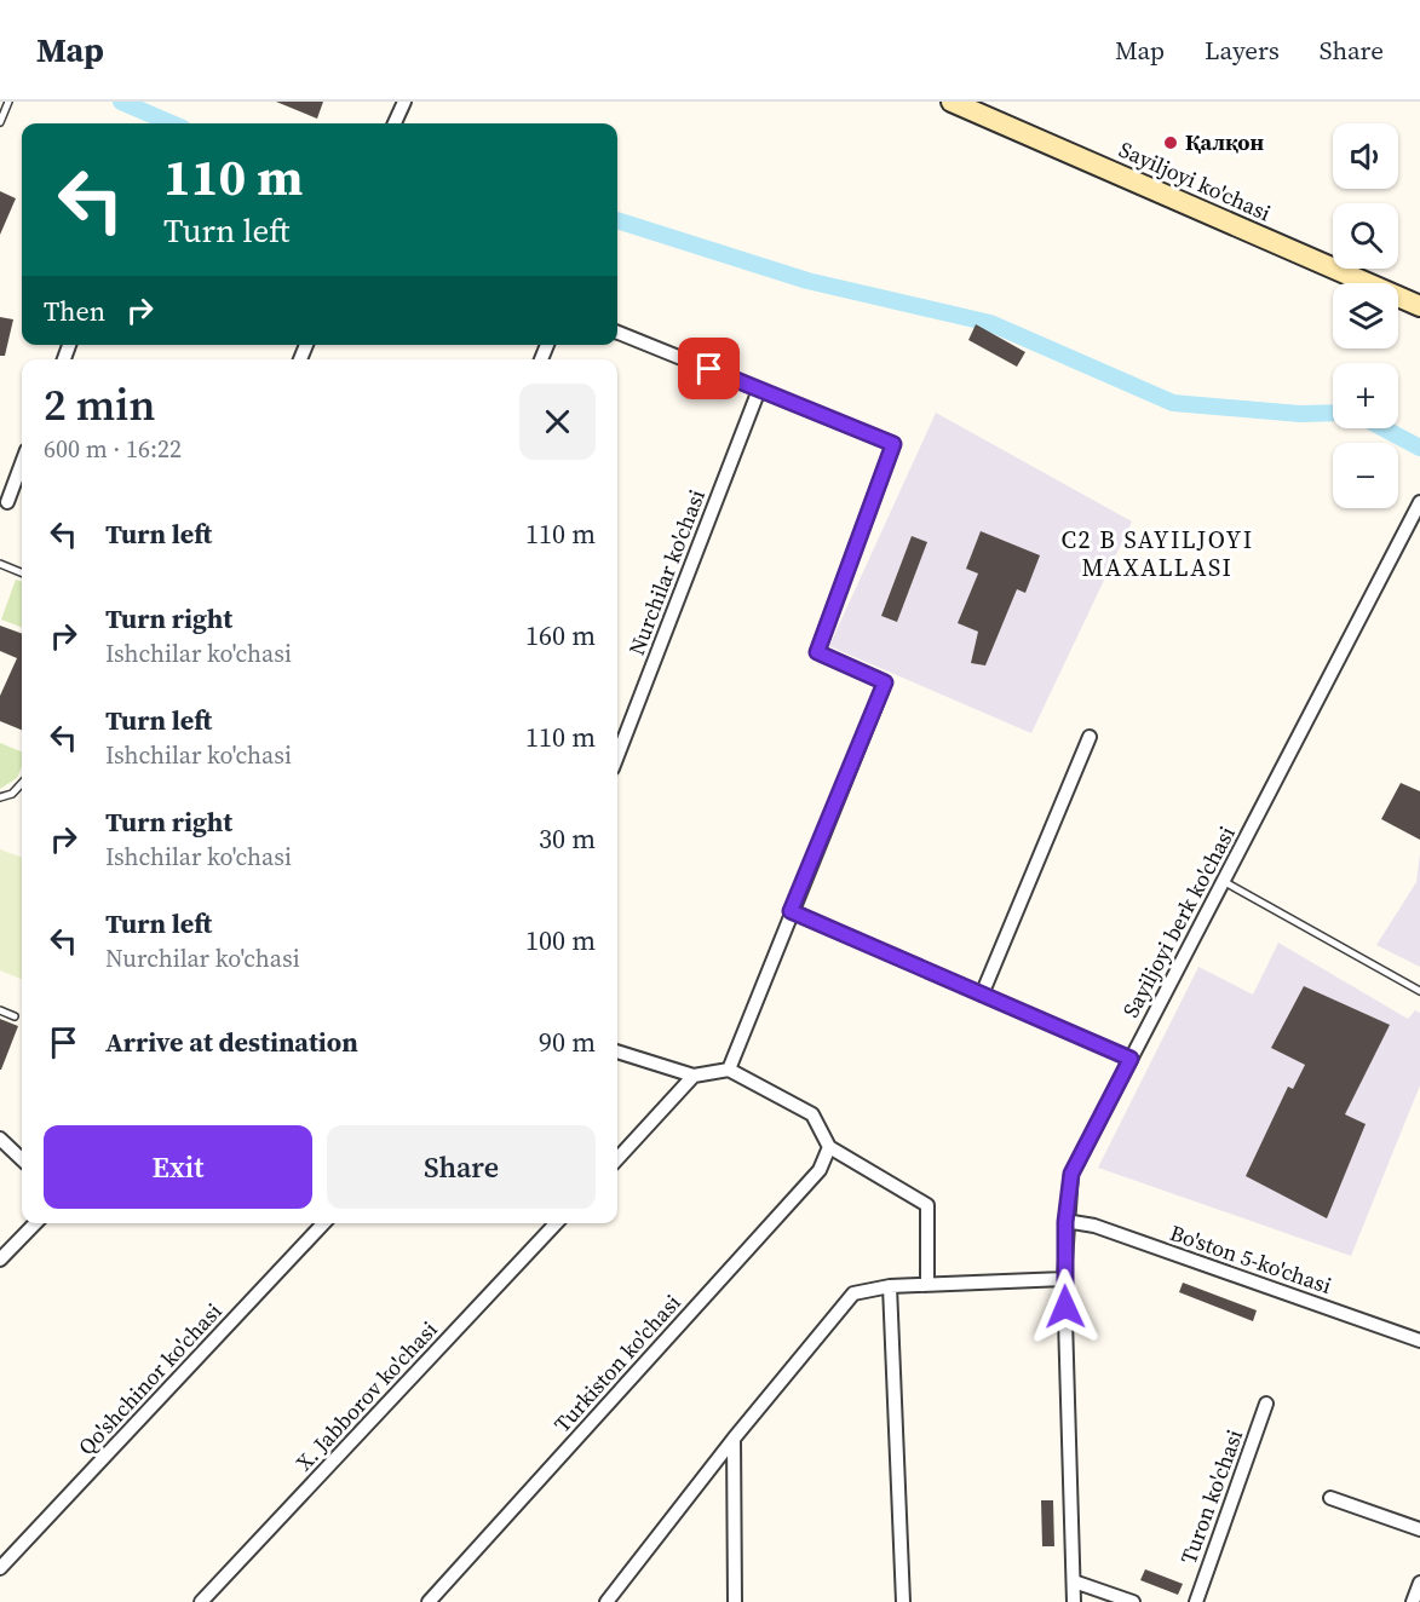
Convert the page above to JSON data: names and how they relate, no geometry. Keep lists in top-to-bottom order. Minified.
{"streets":{"main road":["Sayiljoyi ko'chasi"],"street":["Nurchilar ko'chasi","Sayiljoyi berk ko'chasi","Bo'ston 5-ko'chasi","Turkiston ko'chasi","Qo'shchinor ko'chasi","X. Jabborov ko'chasi","Turon ko'chasi"]},"crossings":[["Sayiljoyi berk ko'chasi","Bo'ston 5-ko'chasi"]],"districts":["C2 B SAYILJOYI MAXALLASI"],"places":["Қалқон"],"page":{"header":"Map","nav":["Map","Layers","Share"],"map_buttons":["+","−"],"turn":["110 m","Turn left"],"then":"Then","heading":["2 min","600 m · 16:22"],"list":[{"name":"Turn left","value":"110 m"},{"name":"Turn right","note":"Ishchilar ko'chasi","value":"160 m"},{"name":"Turn left","note":"Ishchilar ko'chasi","value":"110 m"},{"name":"Turn right","note":"Ishchilar ko'chasi","value":"30 m"},{"name":"Turn left","note":"Nurchilar ko'chasi","value":"100 m"},{"name":"Arrive at destination","value":"90 m"}],"buttons":["Exit","Share"]}}
